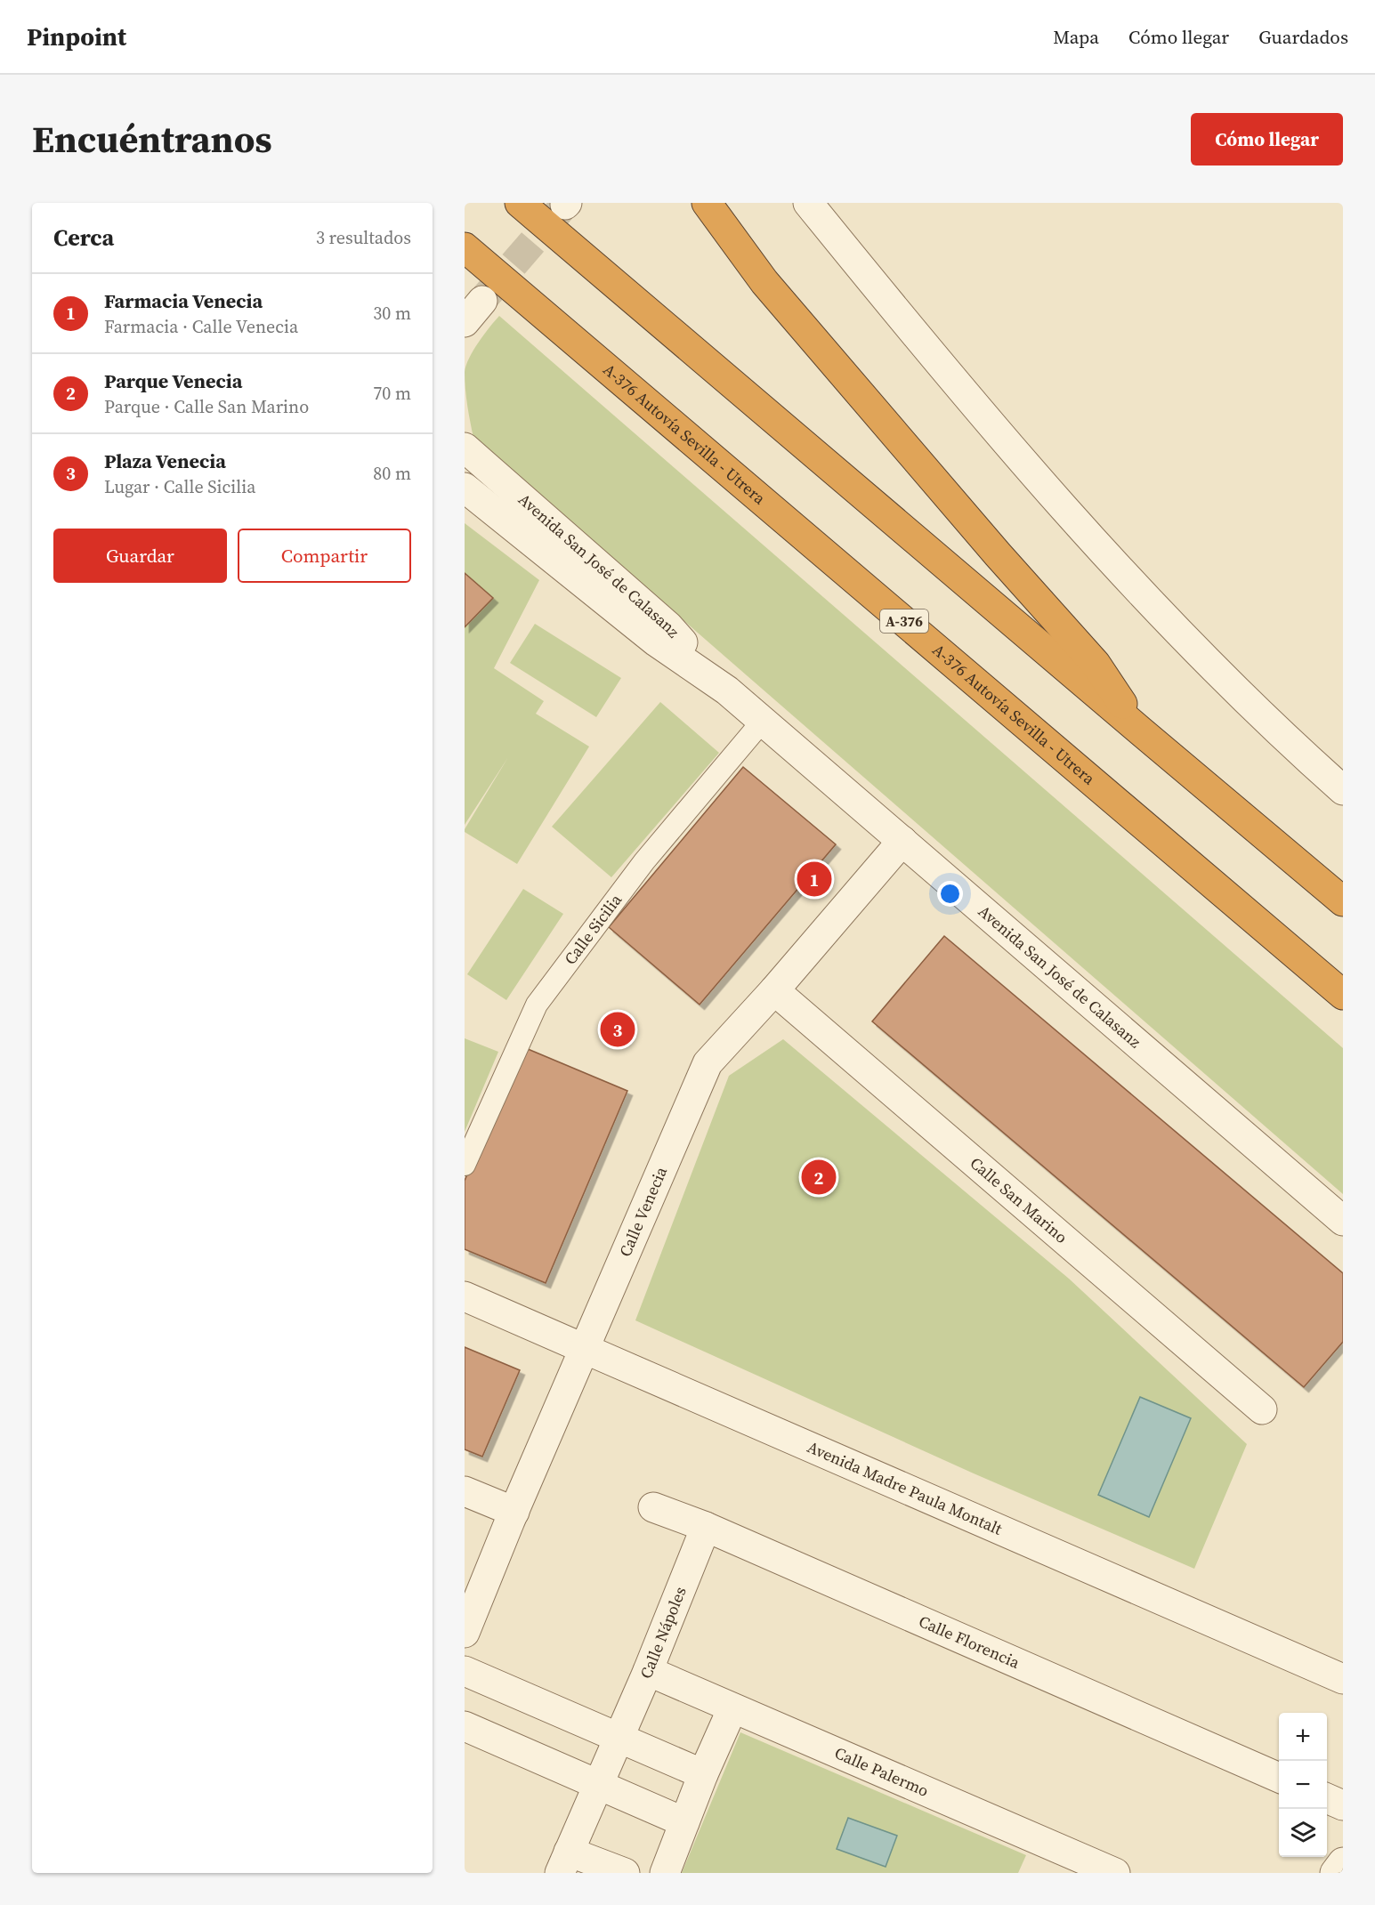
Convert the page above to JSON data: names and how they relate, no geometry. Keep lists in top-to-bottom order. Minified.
{"streets":{"highway":["A-376 Autovía Sevilla - Utrera","A-376"],"street":["Avenida San José de Calasanz","Calle Sicilia","Calle San Marino","Calle Venecia","Avenida Madre Paula Montalt","Calle Nápoles","Calle Florencia","Calle Palermo"]},"crossings":[["Avenida San José de Calasanz","Calle Sicilia"],["Avenida San José de Calasanz","Calle Venecia"],["Calle San Marino","Calle Venecia"],["Calle Venecia","Avenida Madre Paula Montalt"],["Calle Nápoles","Calle Florencia"],["Calle Nápoles","Calle Palermo"]],"page":{"header":"Pinpoint","nav":["Mapa","Cómo llegar","Guardados"],"title":"Encuéntranos","buttons":["Cómo llegar",["Guardar","Compartir"]],"heading":["Cerca","3 resultados"],"list":[{"mark":"1","name":"Farmacia Venecia","note":"Farmacia · Calle Venecia","value":"30 m"},{"mark":"2","name":"Parque Venecia","note":"Parque · Calle San Marino","value":"70 m"},{"mark":"3","name":"Plaza Venecia","note":"Lugar · Calle Sicilia","value":"80 m"}],"pins":["1","3","2"],"map_buttons":["+","−"]}}
